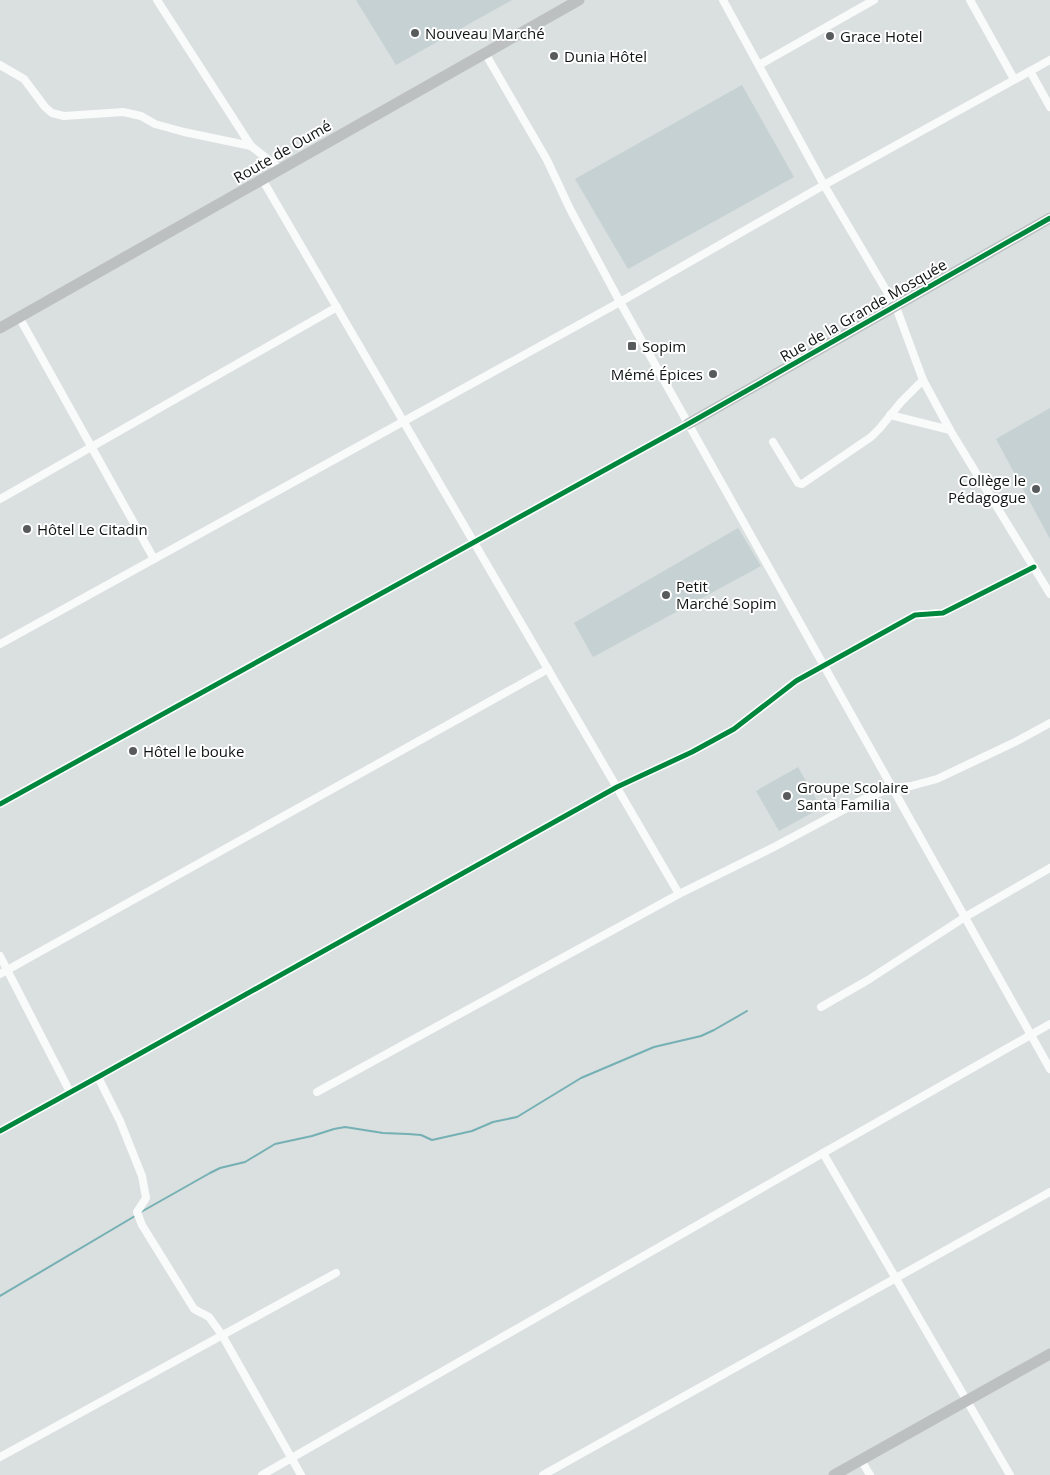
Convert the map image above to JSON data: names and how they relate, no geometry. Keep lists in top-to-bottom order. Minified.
{"streets":{"street":["Route de Oumé","Rue de la Grande Mosquée"]},"places":{"other":["Nouveau Marché","Grace Hotel","Dunia Hôtel","Mémé Épices","Collège le Pédagogue","Hôtel Le Citadin","Petit Marché Sopim","Hôtel le bouke","Groupe Scolaire Santa Familia"],"transit":["Sopim"]}}
